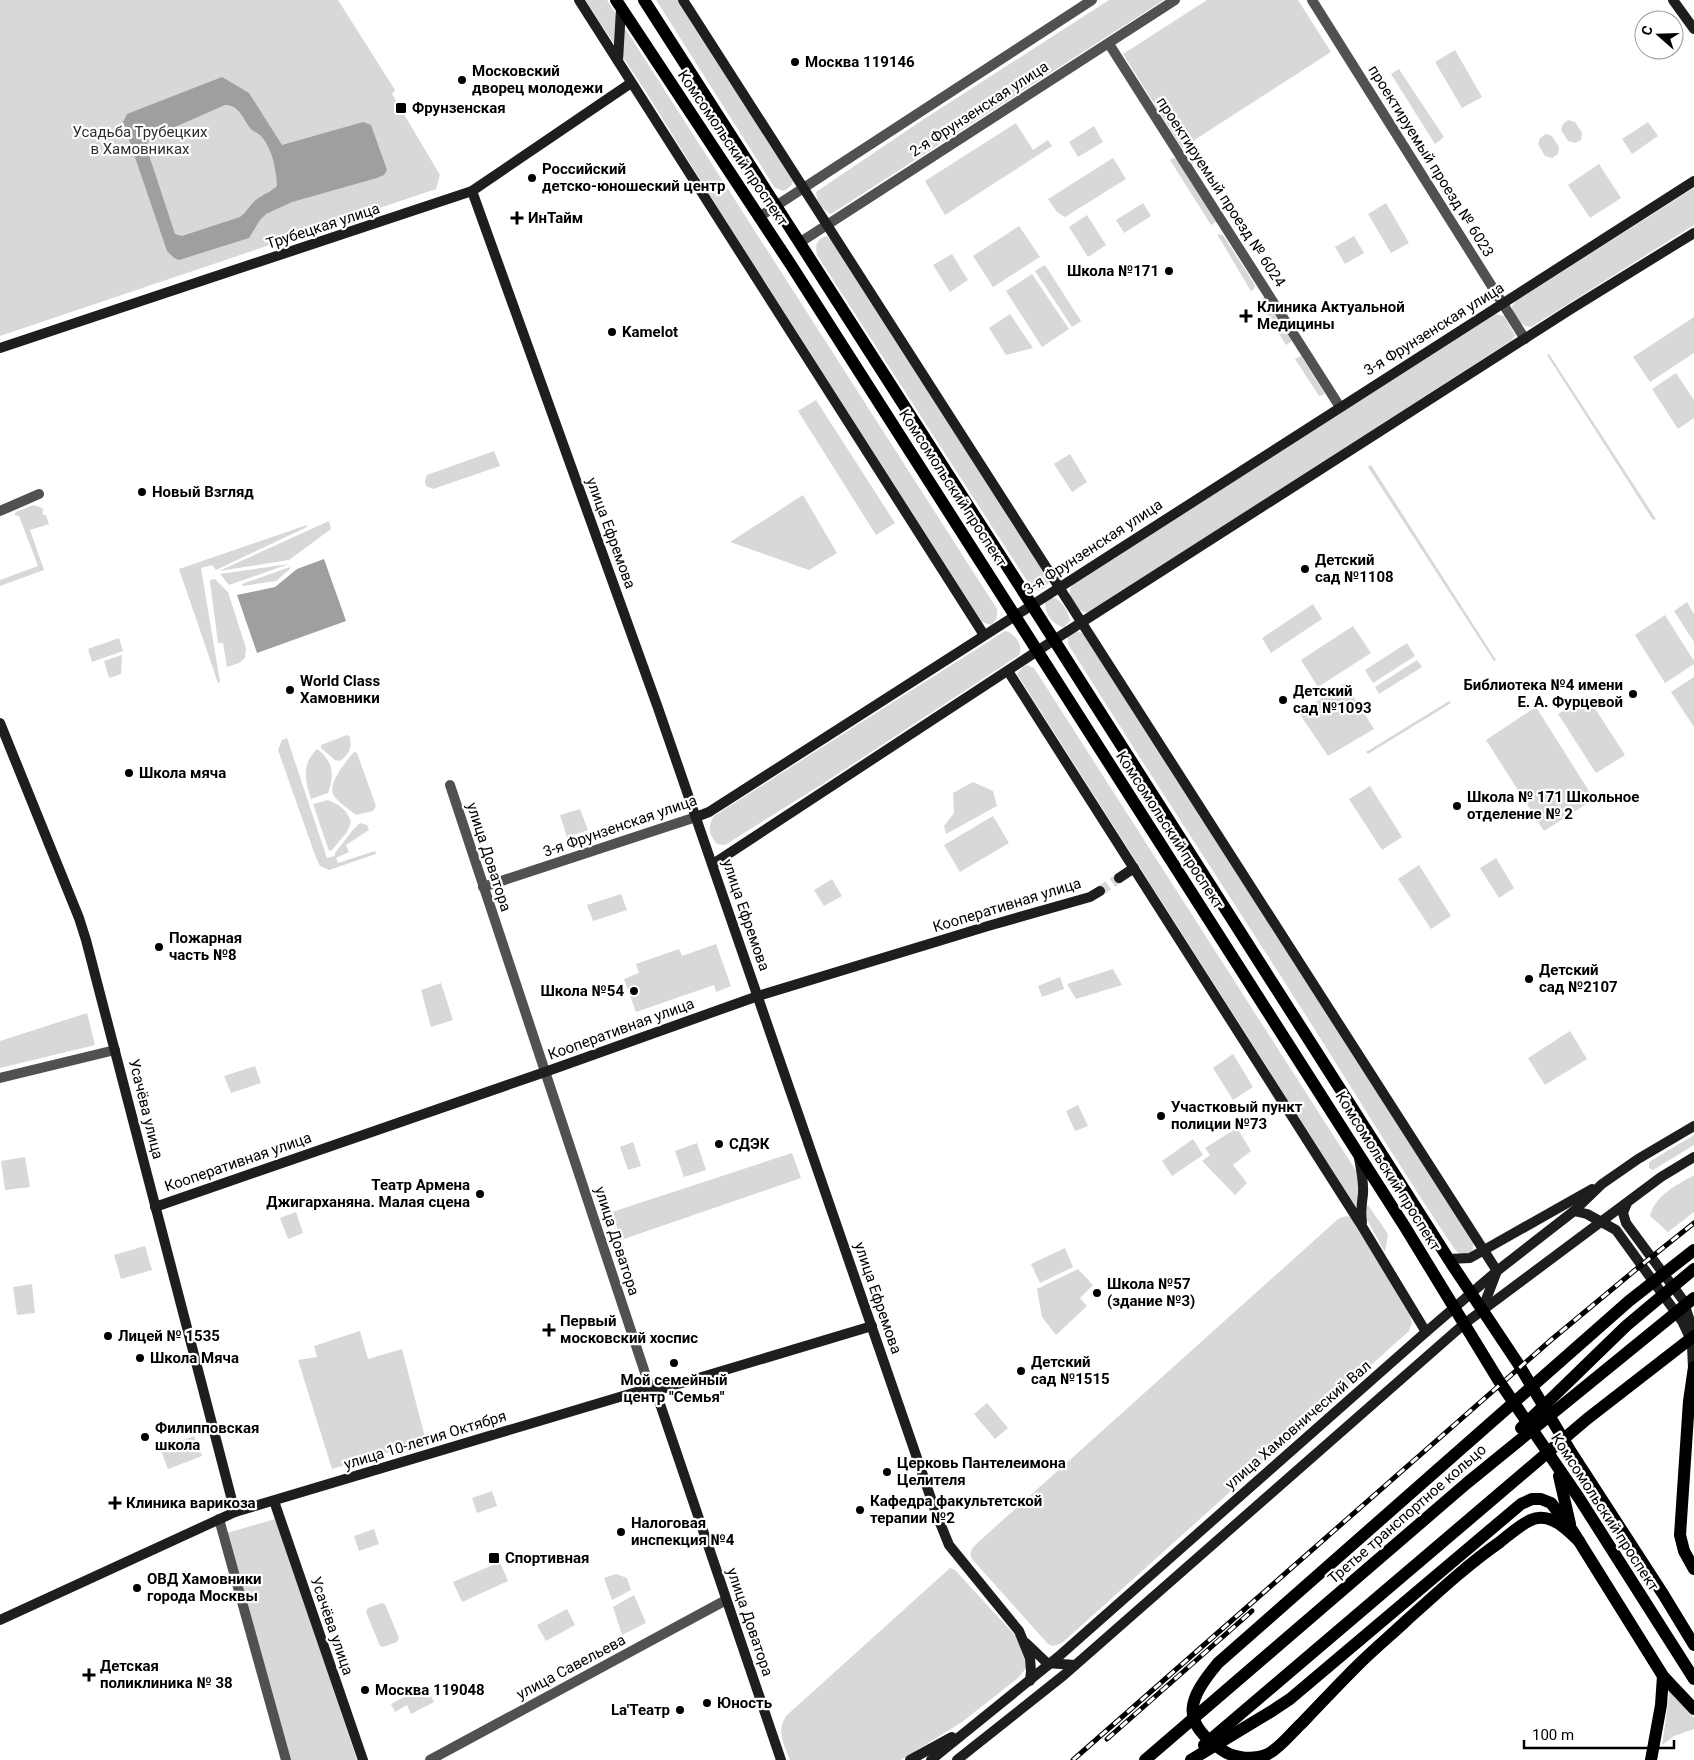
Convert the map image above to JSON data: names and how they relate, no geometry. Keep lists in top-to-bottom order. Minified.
{"streets":{"main road":["Комсомольский проспект","Третье транспортное кольцо"],"street":["2-я Фрунзенская улица","проектируемый проезд № 6023","проектируемый проезд № 6024","Трубецкая улица","3-я Фрунзенская улица","улица Ефремова","улица Доватора","Кооперативная улица","Усачёва улица","улица Хамовнический Вал","улица 10-летия Октября","улица Савельева"]},"crossings":[["2-я Фрунзенская улица","Комсомольский проспект"],["2-я Фрунзенская улица","проектируемый проезд № 6024"],["Комсомольский проспект","3-я Фрунзенская улица"],["Комсомольский проспект","улица Хамовнический Вал"],["проектируемый проезд № 6023","3-я Фрунзенская улица"],["проектируемый проезд № 6024","3-я Фрунзенская улица"],["Трубецкая улица","улица Ефремова"],["3-я Фрунзенская улица","улица Ефремова"],["3-я Фрунзенская улица","улица Доватора"],["улица Ефремова","Кооперативная улица"],["улица Ефремова","улица Хамовнический Вал"],["улица Ефремова","улица 10-летия Октября"],["улица Доватора","Кооперативная улица"],["улица Доватора","улица 10-летия Октября"],["улица Доватора","улица Савельева"],["Кооперативная улица","Усачёва улица"],["Усачёва улица","улица 10-летия Октября"]],"parks":["Усадьба Трубецких в Хамовниках"],"places":{"other":["Москва 119146","Московский дворец молодежи","Российский детско-юношеский центр","Школа №171","Kamelot","Новый Взгляд","Детский сад №1108","World Class Хамовники","Библиотека №4 имени Е. А. Фурцевой","Детский сад №1093","Школа мяча","Школа № 171 Школьное отделение № 2","Пожарная часть №8","Детский сад №2107","Школа №54","Участковый пункт полиции №73","СДЭК","Театр Армена Джигарханяна. Малая сцена","Школа №57 (здание №3)","Лицей № 1535","Школа Мяча","Мой семейный центр \"Семья\"","Детский сад №1515","Филипповская школа","Церковь Пантелеимона Целителя","Кафедра факультетской терапии №2","Налоговая инспекция №4","ОВД Хамовники города Москвы","Москва 119048","Юность","La'Театр"],"transit":["Фрунзенская","Спортивная"],"health":["ИнТайм","Клиника Актуальной Медицины","Первый московский хоспис","Клиника варикоза","Детская поликлиника № 38"]},"scale_bar":"100 m","north":"left"}
